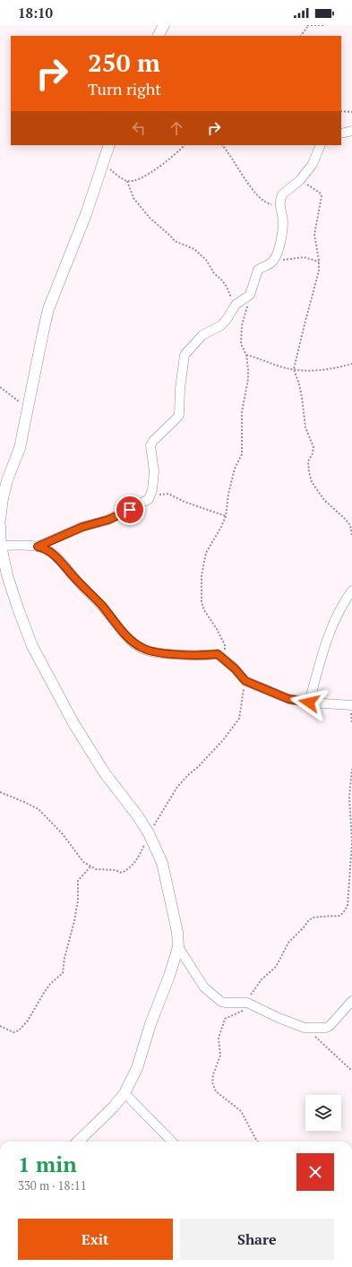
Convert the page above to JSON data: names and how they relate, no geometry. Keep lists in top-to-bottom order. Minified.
{"page":{"status":"18:10","turn":["250 m","Turn right"],"heading":["1 min","330 m · 18:11"],"buttons":["Exit","Share"]}}
